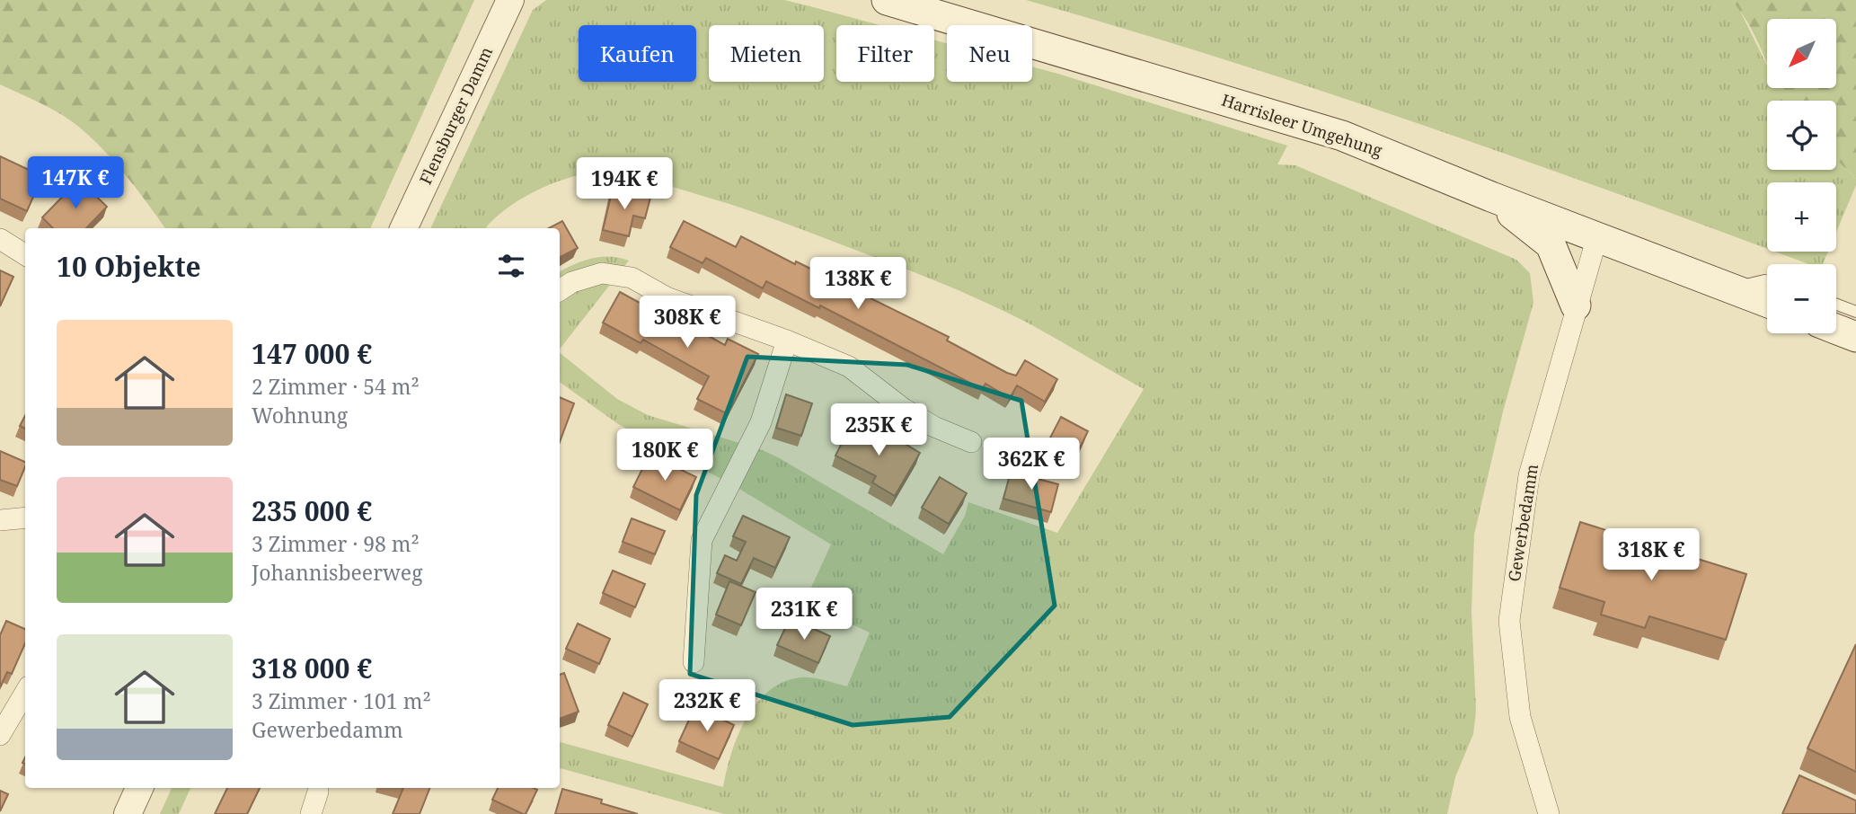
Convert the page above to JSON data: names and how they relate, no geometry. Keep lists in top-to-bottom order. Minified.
{"streets":{"main road":["Harrisleer Umgehung"],"street":["Flensburger Damm","Gewerbedamm"]},"crossings":[["Harrisleer Umgehung","Gewerbedamm"]],"north":"bottom left","page":{"map_buttons":["+","−"],"chip":["Kaufen","Mieten","Filter","Neu"],"price":["147K €","194K €","138K €","308K €","235K €","180K €","362K €","318K €","231K €","232K €"],"heading":"10 Objekte","list":[{"name":"147 000 €","note":"2 Zimmer · 54 m² · Wohnung"},{"name":"235 000 €","note":"3 Zimmer · 98 m² · Johannisbeerweg"},{"name":"318 000 €","note":"3 Zimmer · 101 m² · Gewerbedamm"}]}}
